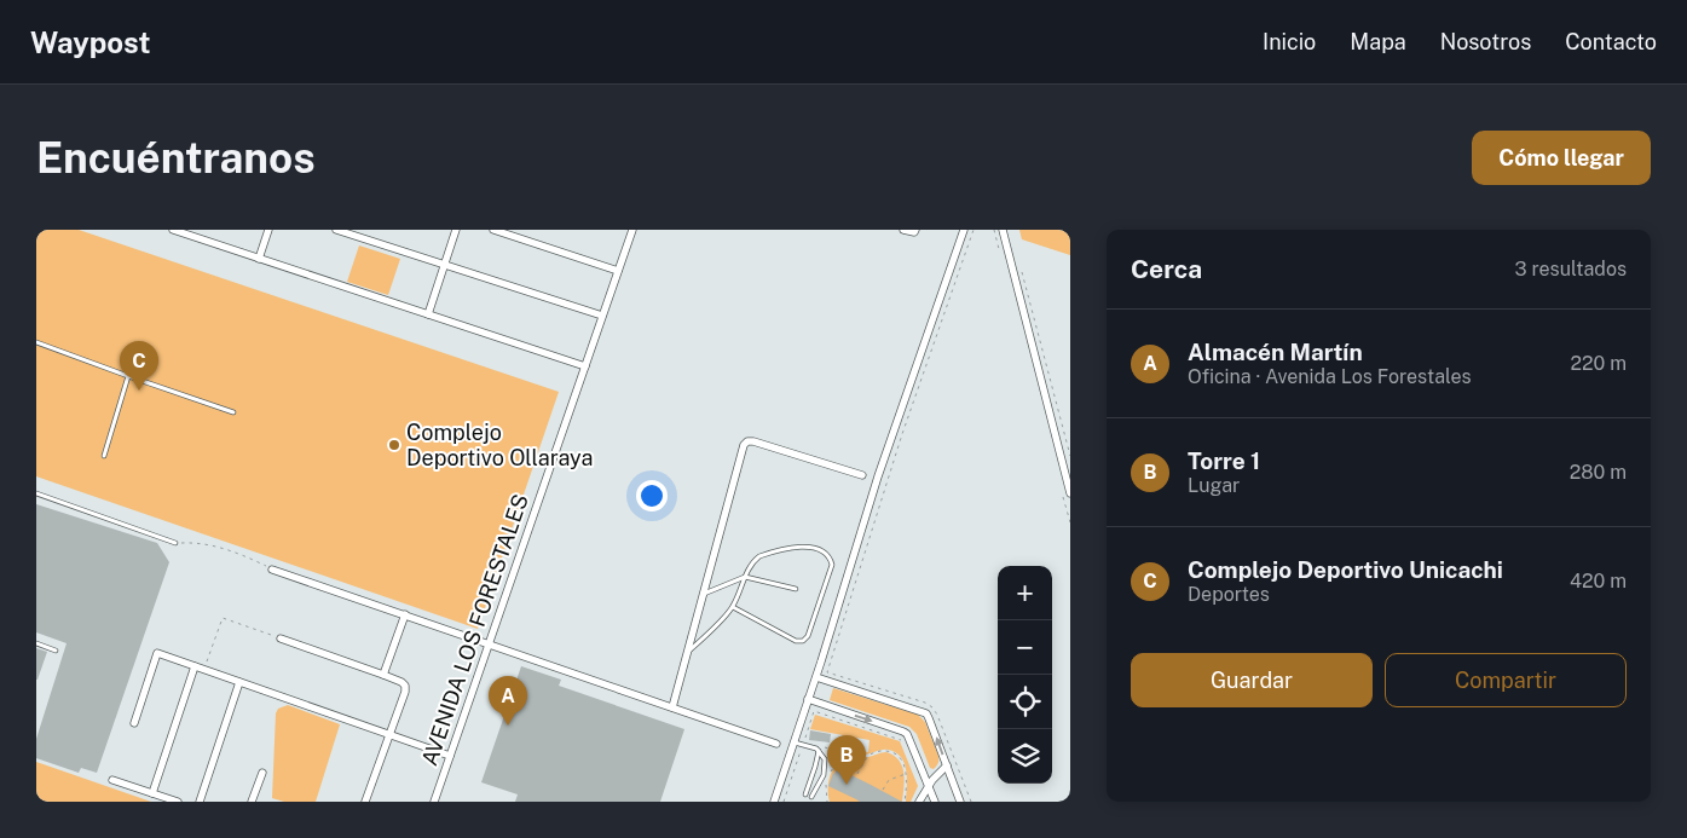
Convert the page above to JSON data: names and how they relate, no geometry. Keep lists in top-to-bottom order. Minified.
{"streets":{"street":["AVENIDA LOS FORESTALES"]},"places":["Complejo Deportivo Ollaraya"],"page":{"header":"Waypost","nav":["Inicio","Mapa","Nosotros","Contacto"],"buttons":["Cómo llegar",["Guardar","Compartir"]],"title":"Encuéntranos","heading":["Cerca","3 resultados"],"list":[{"mark":"A","name":"Almacén Martín","note":"Oficina · Avenida Los Forestales","value":"220 m"},{"mark":"B","name":"Torre 1","note":"Lugar","value":"280 m"},{"mark":"C","name":"Complejo Deportivo Unicachi","note":"Deportes","value":"420 m"}],"pins":["C","A","B"],"map_buttons":["+","−"]}}
